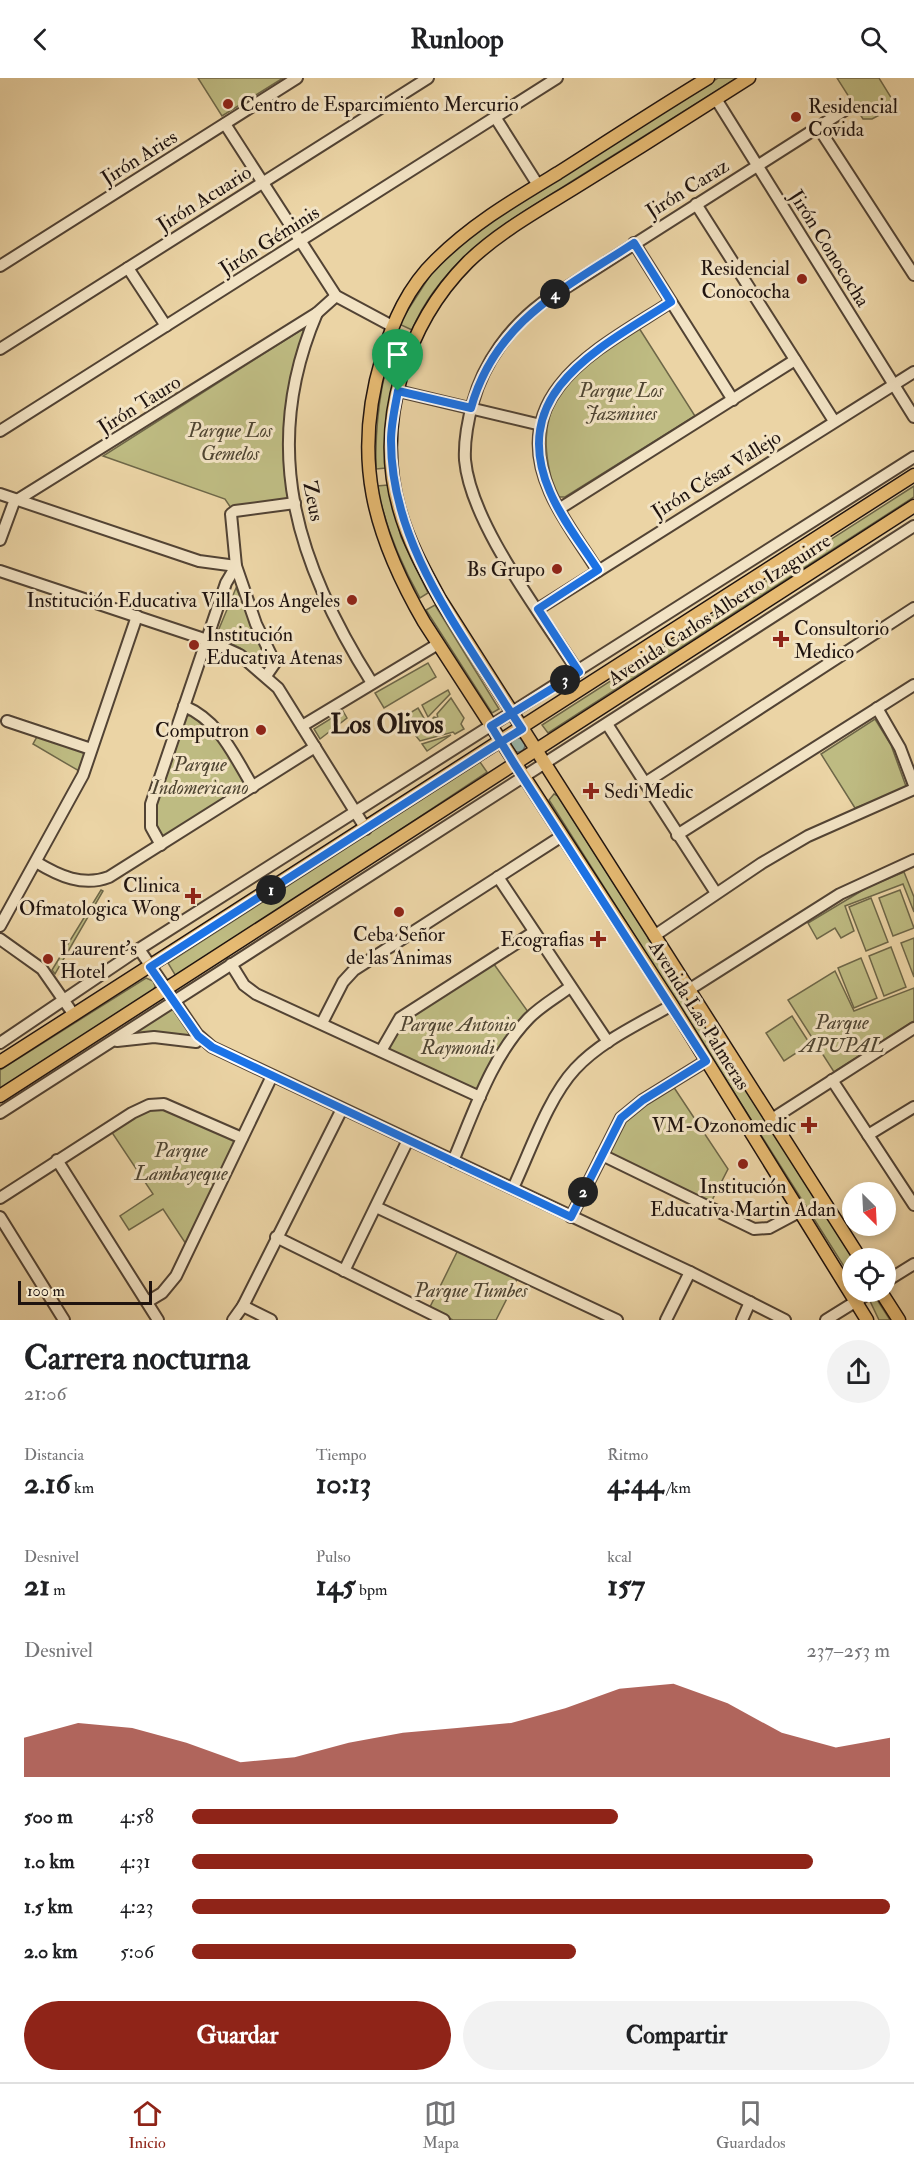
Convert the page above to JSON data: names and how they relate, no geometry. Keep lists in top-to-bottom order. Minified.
{"streets":{"main road":["Avenida Carlos Alberto Izaguirre","Avenida Las Palmeras"],"street":["Jirón Aries","Jirón Caraz","Jirón Acuario","Jirón Géminis","Jirón Conococha","Jirón Tauro","Jirón César Vallejo","Zeus"]},"crossings":[["Jirón Caraz","Jirón Conococha"],["Jirón Caraz","Jirón César Vallejo"],["Jirón Caraz","Avenida Carlos Alberto Izaguirre"],["Jirón Conococha","Jirón César Vallejo"],["Jirón Conococha","Avenida Las Palmeras"],["Jirón Tauro","Zeus"],["Avenida Carlos Alberto Izaguirre","Avenida Las Palmeras"]],"districts":["Los Olivos"],"parks":["Parque Los Jazmines","Parque Los Gemelos","Parque Indomericano","Parque APUPAL","Parque Antonio Raymondi","Parque Lambayeque","Parque Tumbes"],"places":{"other":["Centro de Esparcimiento Mercurio","Residencial Covida","Residencial Conococha","Bs Grupo","Institución Educativa Villa Los Angeles","Institución Educativa Atenas","Computron","Ceba Señor de las Animas","Laurent's Hotel","Institución Educativa Martin Adan"],"health":["Consultorio Medico","Sedi Medic","Clinica Ofmatologica Wong","Ecografias","VM-Ozonomedic"]},"scale_bar":"100 m","north":"bottom right","page":{"header":"Runloop","pins":["4","3","1","2"],"scale":"100 m","heading":["Carrera nocturna","21:06"],"stats":[["Distancia","2.16 km"],["Tiempo","10:13"],["Ritmo","4:44 /km"],["Desnivel","21 m"],["Pulso","145 bpm"],["kcal","157"]],"chart":["Desnivel","237–253 m"],"list":[{"name":"500 m","note":"4:58"},{"name":"1.0 km","note":"4:31"},{"name":"1.5 km","note":"4:23"},{"name":"2.0 km","note":"5:06"}],"buttons":["Guardar","Compartir"],"tabs":["Inicio","Mapa","Guardados"]}}
